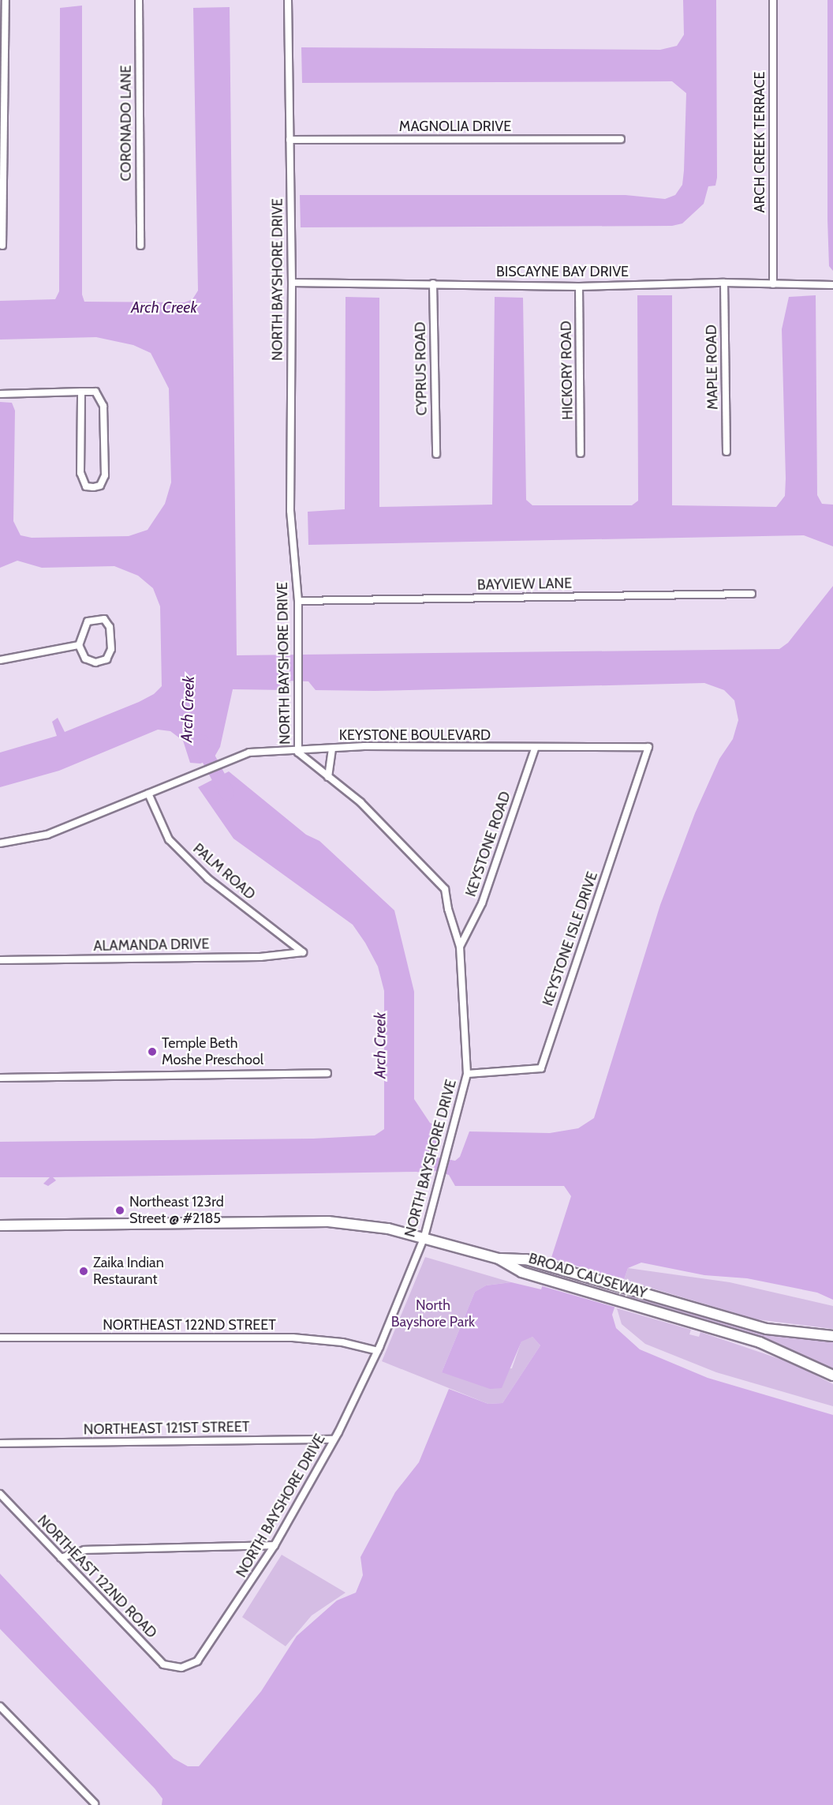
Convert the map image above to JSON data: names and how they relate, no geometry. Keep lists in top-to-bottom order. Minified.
{"streets":{"main road":["BROAD CAUSEWAY"],"street":["CORONADO LANE","MAGNOLIA DRIVE","ARCH CREEK TERRACE","BISCAYNE BAY DRIVE","NORTH BAYSHORE DRIVE","MAPLE ROAD","CYPRUS ROAD","HICKORY ROAD","BAYVIEW LANE","KEYSTONE BOULEVARD","KEYSTONE ROAD","PALM ROAD","KEYSTONE ISLE DRIVE","ALAMANDA DRIVE","NORTHEAST 122ND STREET","NORTHEAST 121ST STREET","NORTHEAST 122ND ROAD"]},"crossings":[["MAGNOLIA DRIVE","NORTH BAYSHORE DRIVE"],["ARCH CREEK TERRACE","BISCAYNE BAY DRIVE"],["BISCAYNE BAY DRIVE","NORTH BAYSHORE DRIVE"],["BISCAYNE BAY DRIVE","MAPLE ROAD"],["BISCAYNE BAY DRIVE","CYPRUS ROAD"],["BISCAYNE BAY DRIVE","HICKORY ROAD"],["NORTH BAYSHORE DRIVE","BAYVIEW LANE"],["NORTH BAYSHORE DRIVE","KEYSTONE BOULEVARD"],["NORTH BAYSHORE DRIVE","KEYSTONE ROAD"],["NORTH BAYSHORE DRIVE","KEYSTONE ISLE DRIVE"],["NORTH BAYSHORE DRIVE","NORTHEAST 122ND STREET"],["NORTH BAYSHORE DRIVE","NORTHEAST 121ST STREET"],["NORTH BAYSHORE DRIVE","NORTHEAST 122ND ROAD"],["KEYSTONE BOULEVARD","KEYSTONE ROAD"],["KEYSTONE BOULEVARD","PALM ROAD"],["KEYSTONE BOULEVARD","KEYSTONE ISLE DRIVE"],["PALM ROAD","ALAMANDA DRIVE"]],"water":["Arch Creek"],"parks":["North Bayshore Park"],"places":["Temple Beth Moshe Preschool","Northeast 123rd Street @ #2185","Zaika Indian Restaurant"]}
